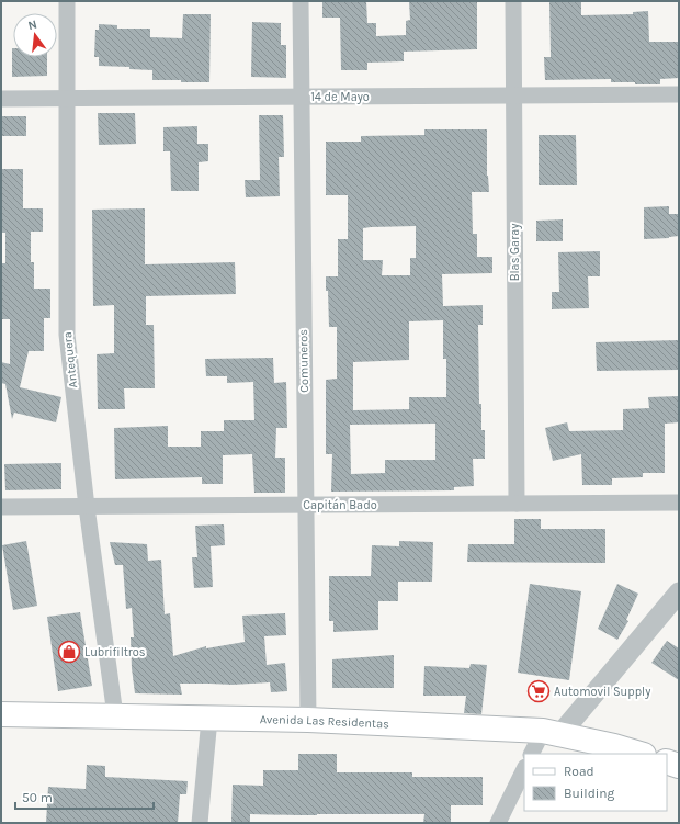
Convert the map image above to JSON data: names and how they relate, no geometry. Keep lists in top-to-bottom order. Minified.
{"streets":{"main road":["Avenida Las Residentas"],"street":["14 de Mayo","Blas Garay","Antequera","Comuneros","Capitán Bado"]},"crossings":[["14 de Mayo","Blas Garay"],["14 de Mayo","Antequera"],["14 de Mayo","Comuneros"],["Blas Garay","Capitán Bado"],["Antequera","Capitán Bado"],["Antequera","Avenida Las Residentas"],["Comuneros","Capitán Bado"],["Comuneros","Avenida Las Residentas"]],"places":{"shop":["Lubrifiltros"],"supermarket":["Automovil Supply"]},"legend":["Road","Building"],"scale_bar":"50 m","north":"top"}
